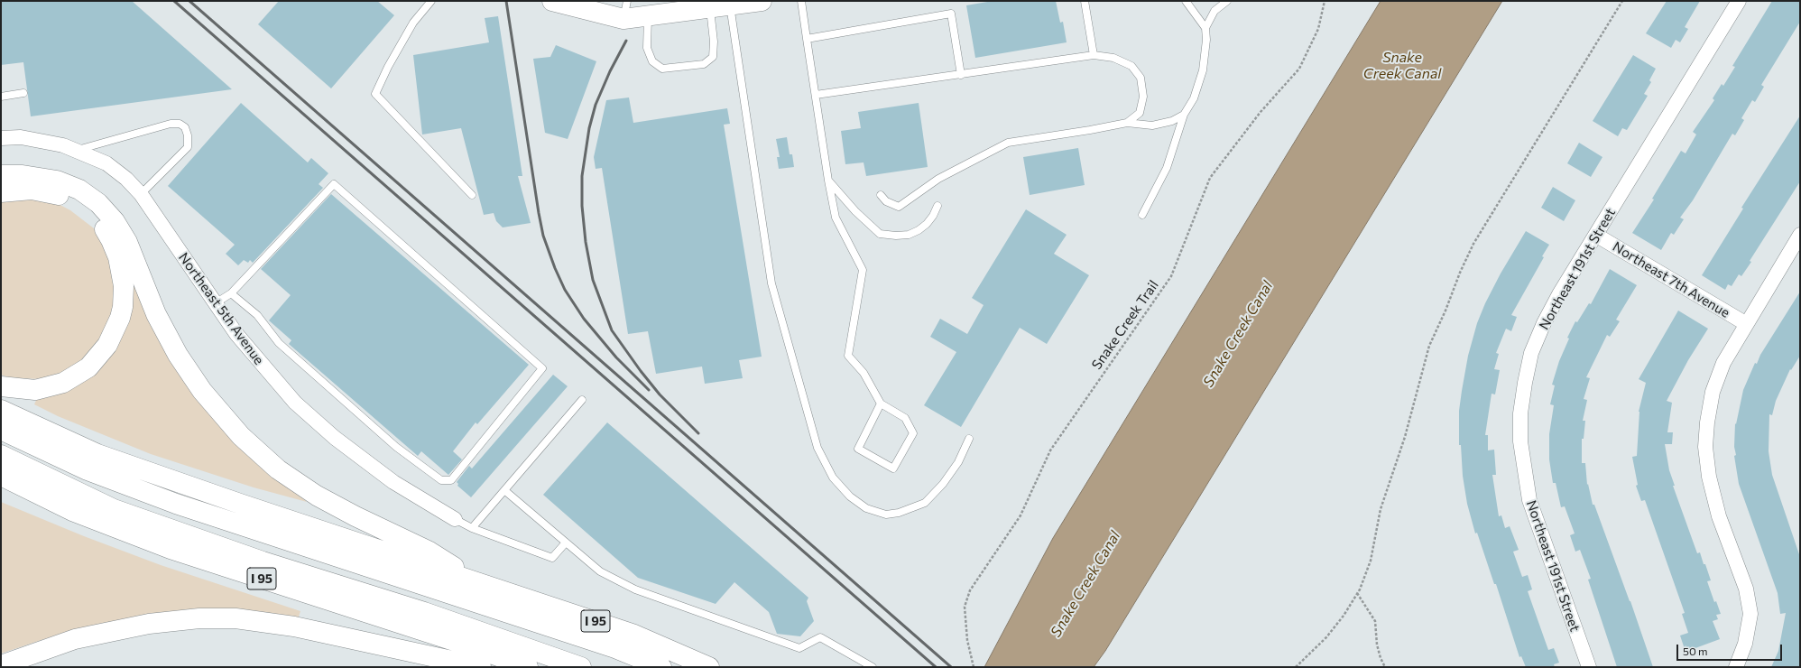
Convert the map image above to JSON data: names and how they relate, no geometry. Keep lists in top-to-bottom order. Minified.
{"streets":{"main road":["I 95"],"street":["Northeast 191st Street","Northeast 7th Avenue","Northeast 5th Avenue"],"path":["Snake Creek Trail"]},"crossings":[["Northeast 191st Street","Northeast 7th Avenue"]],"water":["Snake Creek Canal"],"scale_bar":"50 m"}
